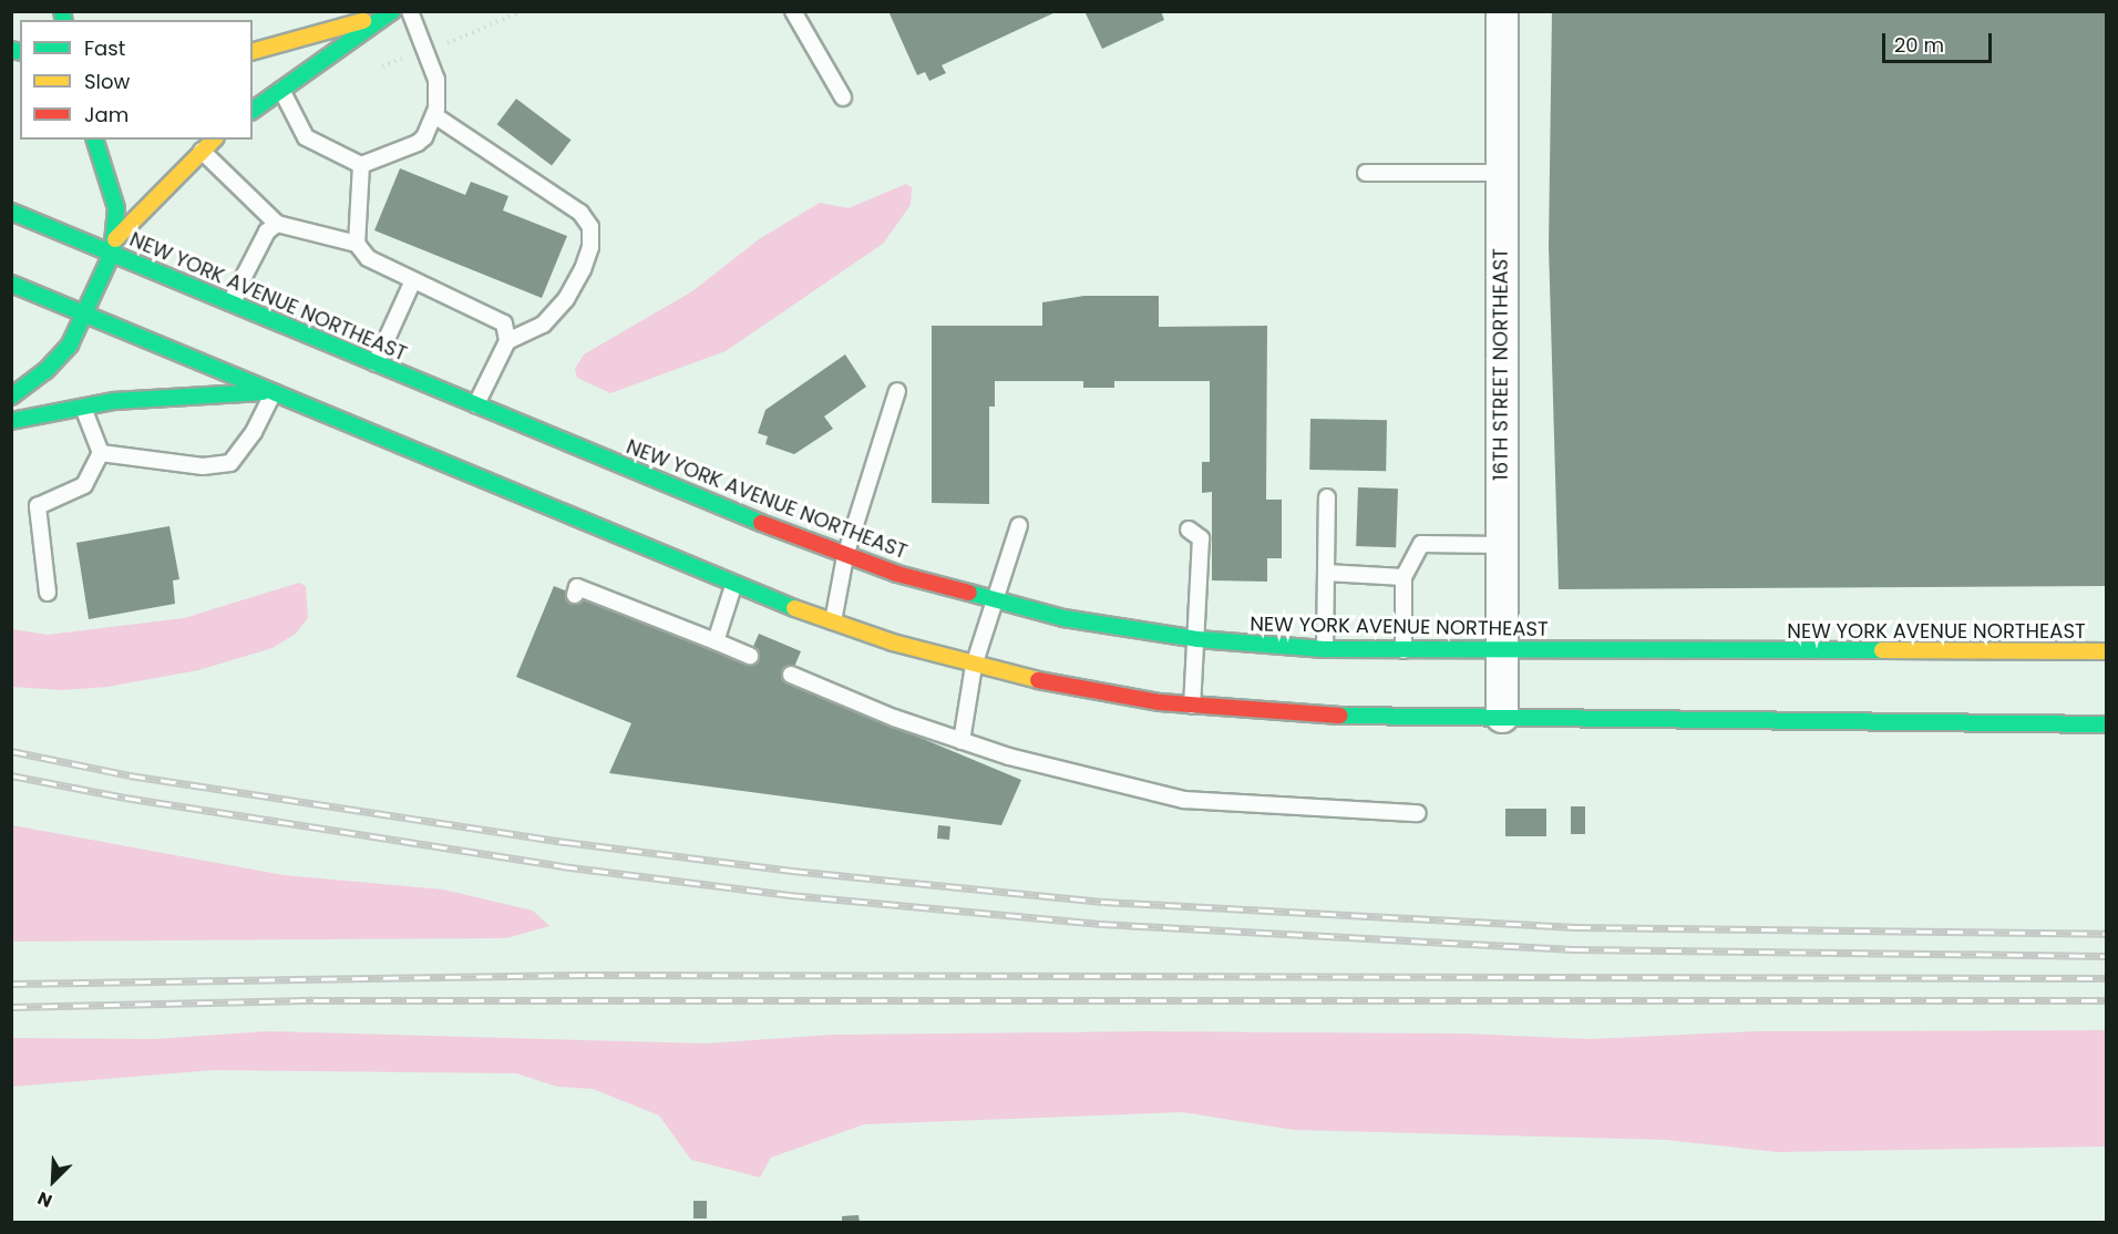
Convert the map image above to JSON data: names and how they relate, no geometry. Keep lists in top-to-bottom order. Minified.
{"streets":{"main road":["NEW YORK AVENUE NORTHEAST"],"street":["16TH STREET NORTHEAST"]},"crossings":[["NEW YORK AVENUE NORTHEAST","16TH STREET NORTHEAST"]],"legend":["Fast","Slow","Jam"],"scale_bar":"20 m","north":"bottom left"}
